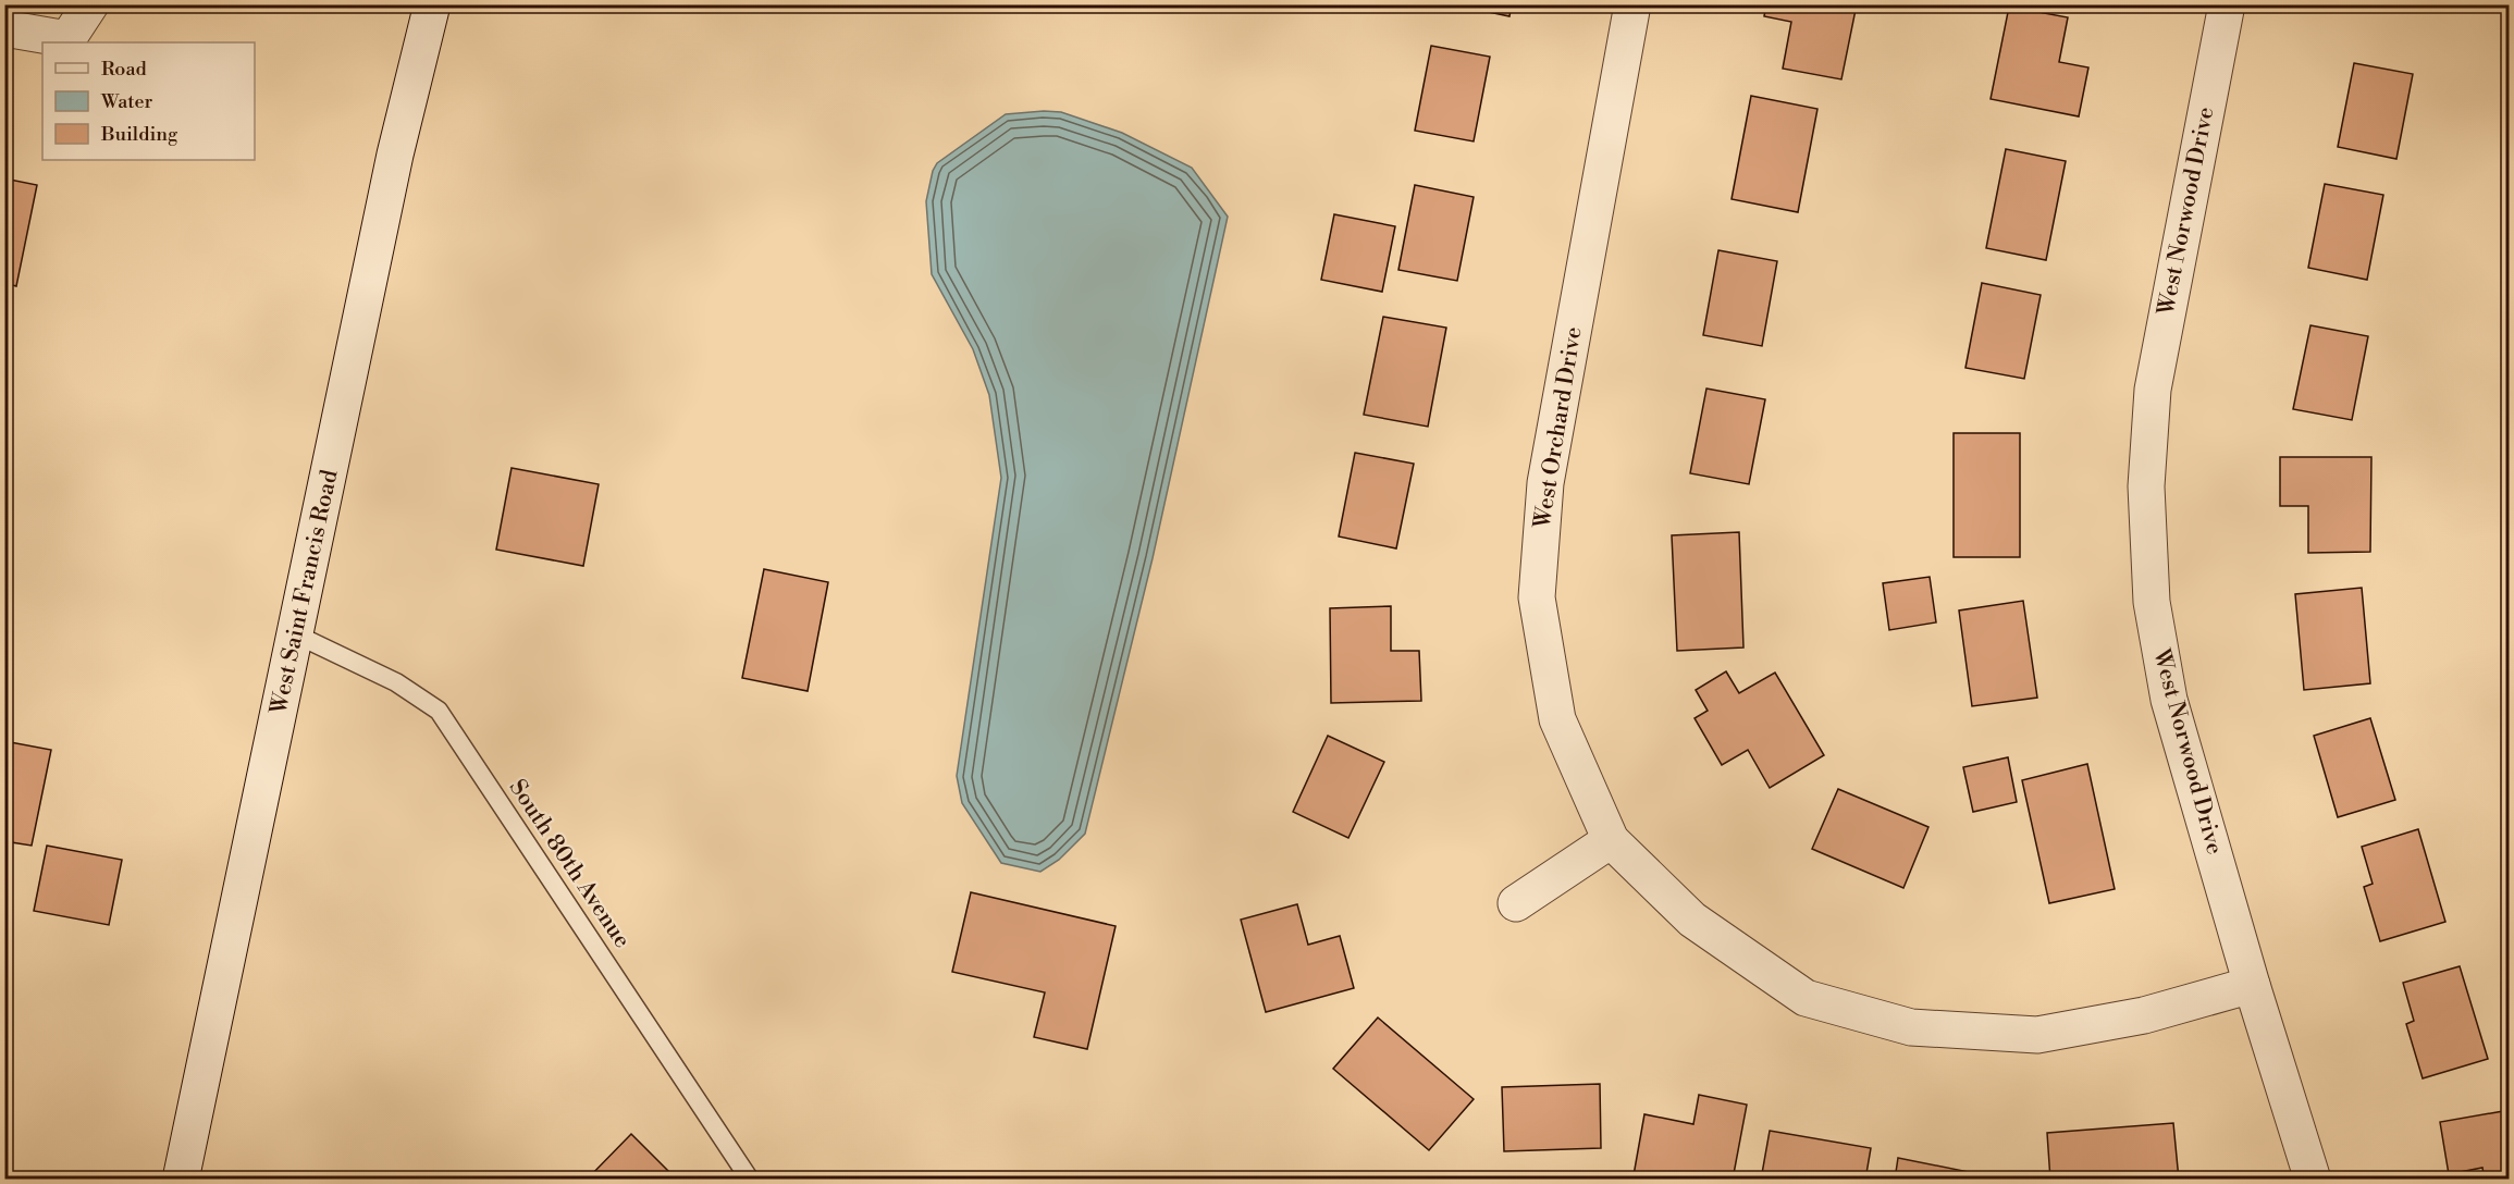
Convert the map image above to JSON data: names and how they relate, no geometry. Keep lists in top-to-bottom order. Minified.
{"streets":{"street":["West Norwood Drive","West Orchard Drive","West Saint Francis Road"],"lane":["South 80th Avenue"]},"crossings":[["West Norwood Drive","West Orchard Drive"],["West Saint Francis Road","South 80th Avenue"]],"legend":["Road","Water","Building"]}
